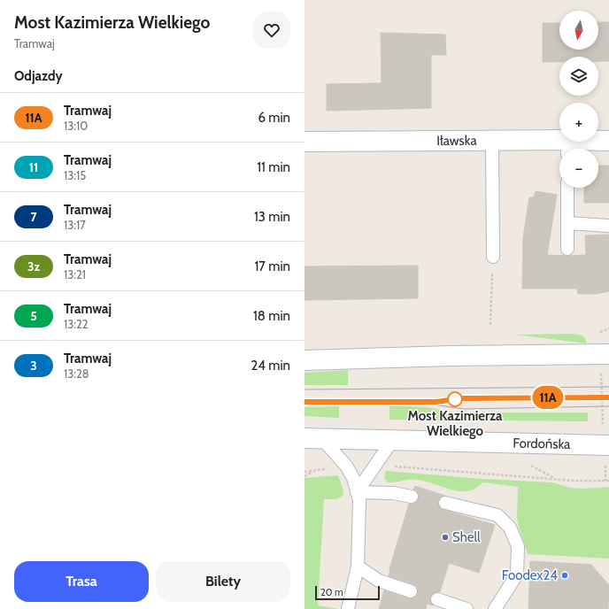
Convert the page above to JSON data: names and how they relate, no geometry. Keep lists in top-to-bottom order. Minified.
{"streets":{"main road":["Iławska","Fordońska"]},"places":["Most Kazimierza Wielkiego","Shell","Foodex24"],"lines":["tram line 11A"],"scale_bar":"20 m","north":"bottom","page":{"heading":[["Most Kazimierza Wielkiego","Tramwaj"],"Odjazdy"],"on_map":"11A","map_buttons":["+","−"],"list":[{"mark":"11A","name":"Tramwaj","note":"13:10","value":"6 min"},{"mark":"11","name":"Tramwaj","note":"13:15","value":"11 min"},{"mark":"7","name":"Tramwaj","note":"13:17","value":"13 min"},{"mark":"3z","name":"Tramwaj","note":"13:21","value":"17 min"},{"mark":"5","name":"Tramwaj","note":"13:22","value":"18 min"},{"mark":"3","name":"Tramwaj","note":"13:28","value":"24 min"}],"buttons":["Trasa","Bilety"],"scale":"20 m"}}
